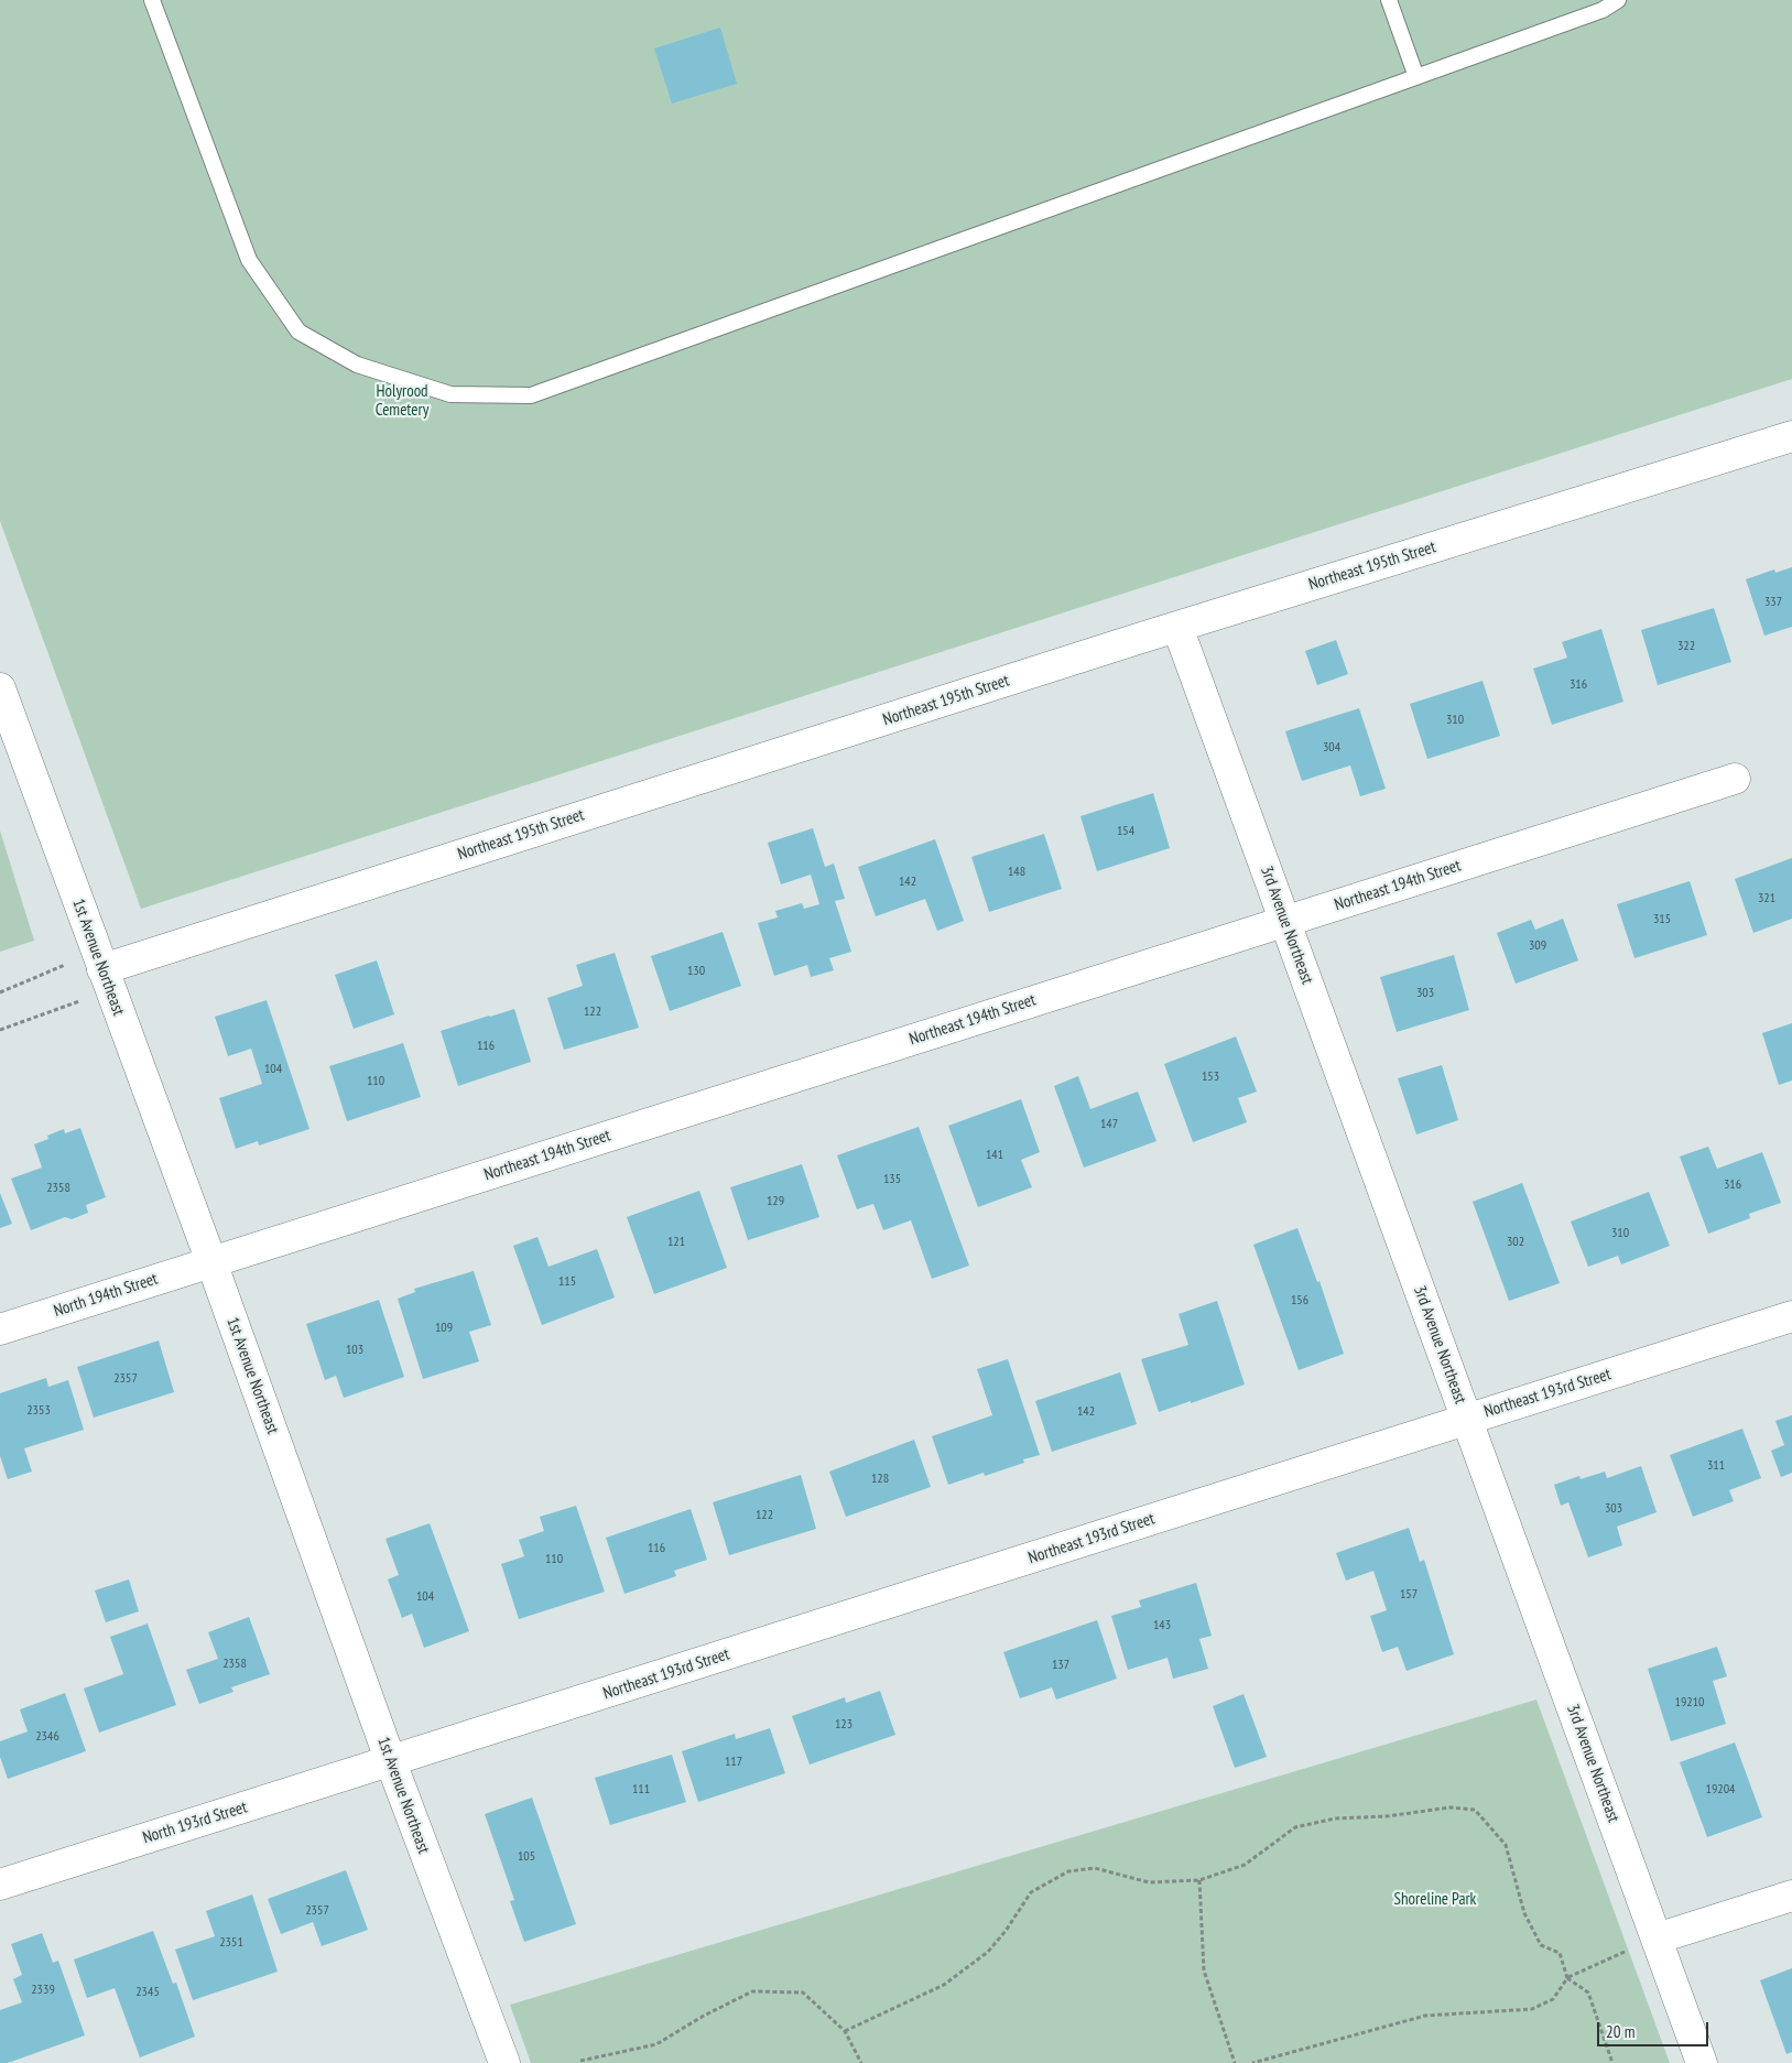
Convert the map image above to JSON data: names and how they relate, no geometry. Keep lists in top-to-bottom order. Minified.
{"streets":{"street":["Northeast 195th Street","Northeast 194th Street","3rd Avenue Northeast","1st Avenue Northeast","North 194th Street","Northeast 193rd Street","North 193rd Street"]},"crossings":[["Northeast 195th Street","3rd Avenue Northeast"],["Northeast 195th Street","1st Avenue Northeast"],["Northeast 194th Street","3rd Avenue Northeast"],["Northeast 194th Street","1st Avenue Northeast"],["Northeast 194th Street","North 194th Street"],["3rd Avenue Northeast","Northeast 193rd Street"],["1st Avenue Northeast","North 194th Street"],["1st Avenue Northeast","Northeast 193rd Street"],["1st Avenue Northeast","North 193rd Street"],["Northeast 193rd Street","North 193rd Street"]],"parks":["Holyrood Cemetery","Shoreline Park"],"house_numbers":["337","322","316","310","304","154","148","142","321","315","309","130","303","122","116","104","153","110","147","141","135","316","2358","129","310","121","302","115","156","109","103","2357","2353","142","311","128","303","122","116","110","157","104","143","2358","137","19210","123","2346","117","111","19204","105","2357","2351","2339","2345"],"scale_bar":"20 m"}
